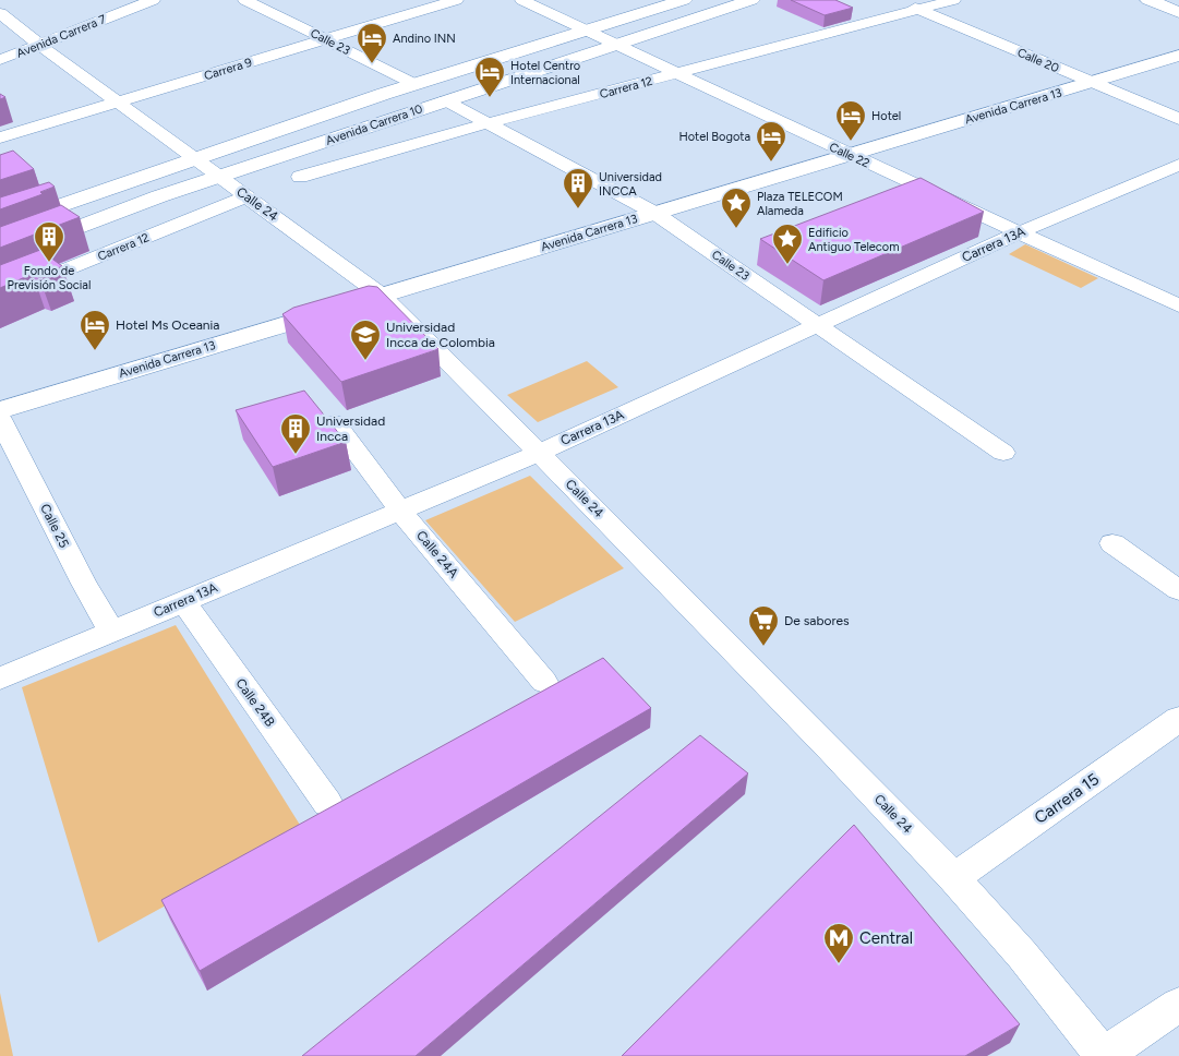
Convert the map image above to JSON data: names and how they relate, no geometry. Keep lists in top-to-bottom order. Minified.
{"streets":{"main road":["Avenida Carrera 13","Avenida Carrera 10"],"street":["Avenida Carrera 7","Calle 23","Calle 20","Carrera 9","Carrera 12","Calle 22","Calle 24","Carrera 13A","Calle 25","Calle 24A","Calle 24B","Carrera 15"]},"crossings":[["Avenida Carrera 7","Calle 24"],["Calle 23","Carrera 9"],["Calle 23","Carrera 12"],["Calle 23","Avenida Carrera 13"],["Calle 23","Avenida Carrera 10"],["Calle 23","Carrera 13A"],["Calle 20","Carrera 12"],["Calle 20","Avenida Carrera 13"],["Carrera 9","Calle 24"],["Carrera 12","Calle 22"],["Carrera 12","Calle 24"],["Avenida Carrera 13","Calle 22"],["Avenida Carrera 13","Calle 24"],["Avenida Carrera 10","Calle 22"],["Avenida Carrera 10","Calle 24"],["Calle 22","Carrera 13A"],["Calle 24","Carrera 13A"],["Calle 24","Carrera 15"],["Carrera 13A","Calle 25"],["Carrera 13A","Calle 24A"],["Carrera 13A","Calle 24B"]],"places":{"hotel":["Andino INN","Hotel Centro Internacional","Hotel","Hotel Bogota","Hotel Ms Oceania"],"building":["Universidad INCCA","Fondo de Previsión Social","Universidad Incca"],"place":["Plaza TELECOM Alameda","Edificio Antiguo Telecom"],"school or university":["Universidad Incca de Colombia"],"supermarket":["De sabores"],"metro station":["Central"]}}
